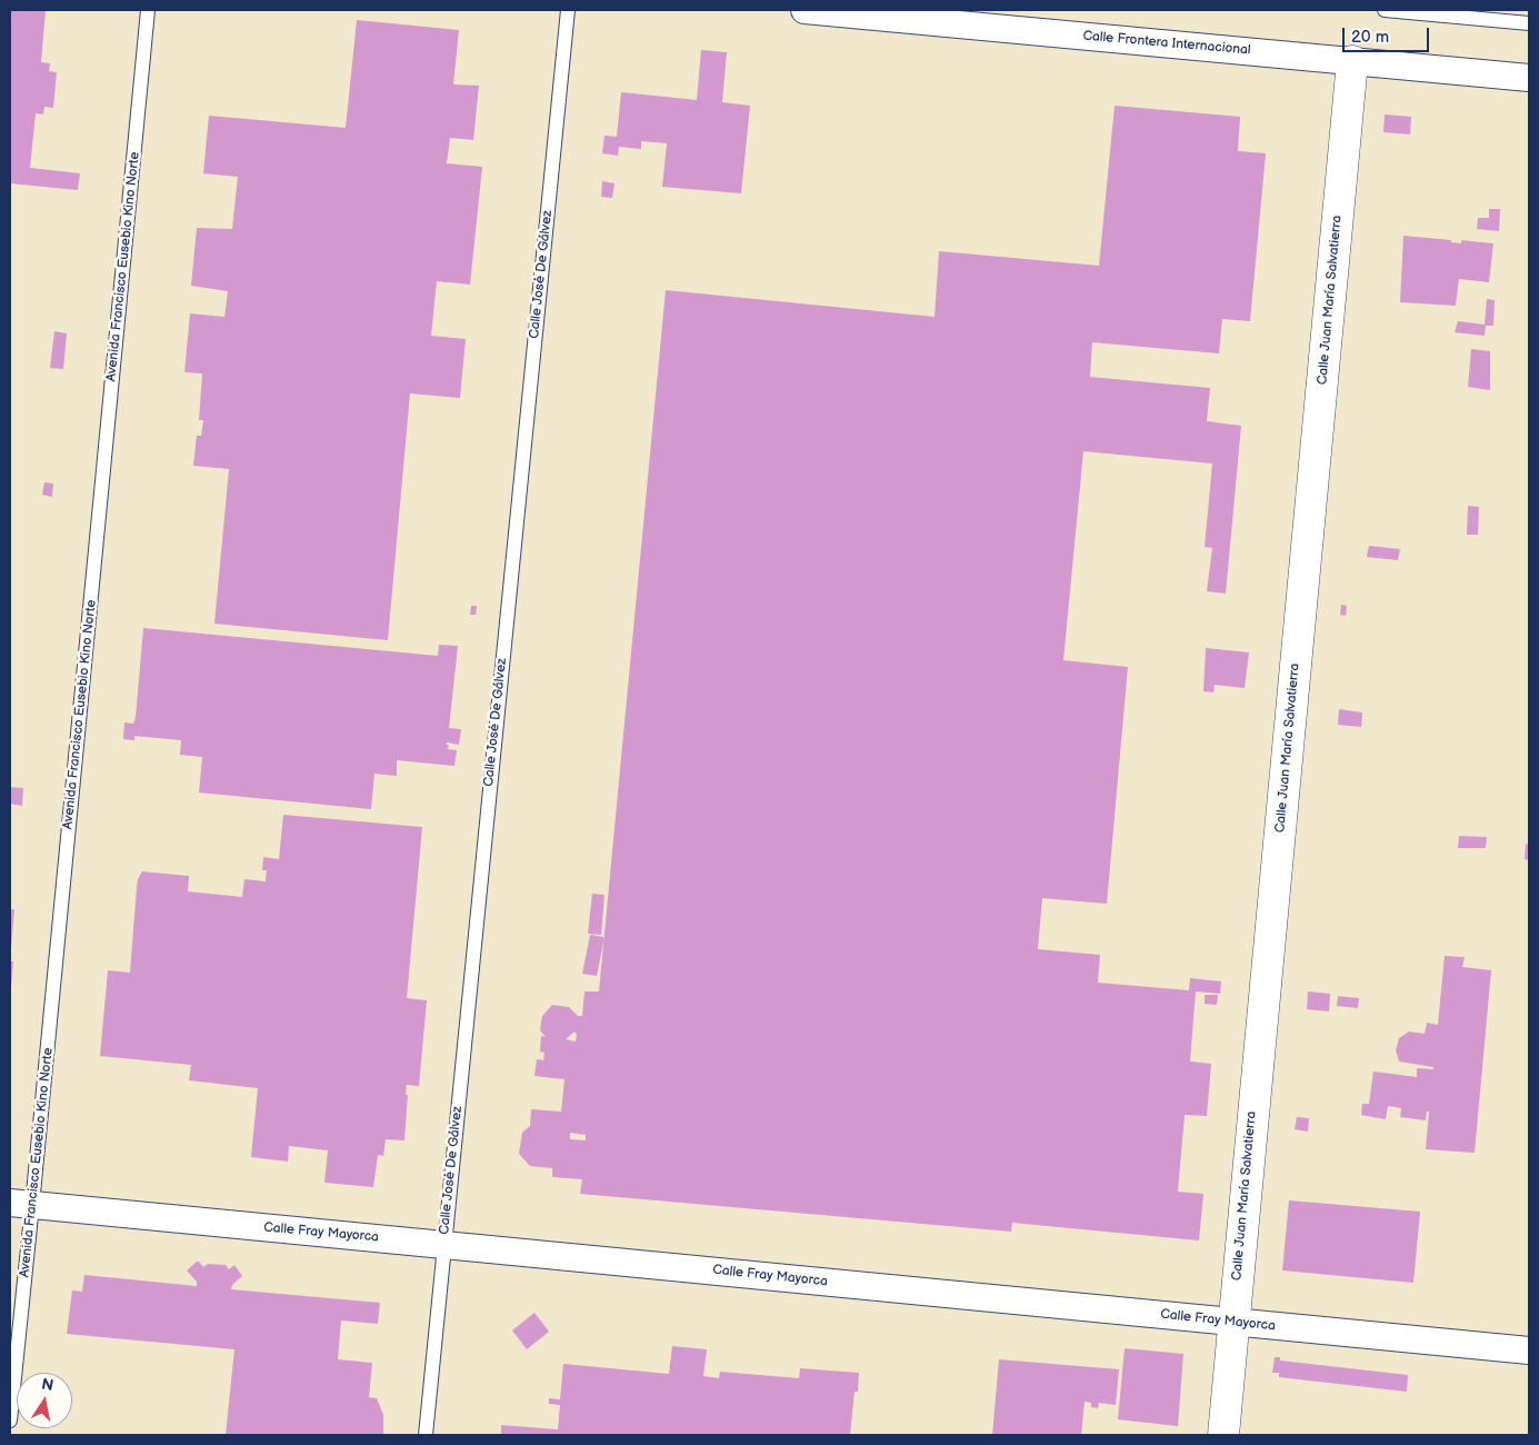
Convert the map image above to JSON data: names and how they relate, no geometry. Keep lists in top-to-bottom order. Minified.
{"streets":{"street":["Calle Frontera Internacional","Calle Juan María Salvatierra","Calle Fray Mayorca"],"lane":["Avenida Francisco Eusebio Kino Norte","Calle José De Gálvez"]},"crossings":[["Calle Frontera Internacional","Calle Juan María Salvatierra"],["Avenida Francisco Eusebio Kino Norte","Calle Fray Mayorca"],["Calle José De Gálvez","Calle Fray Mayorca"],["Calle Juan María Salvatierra","Calle Fray Mayorca"]],"scale_bar":"20 m","north":"top"}
